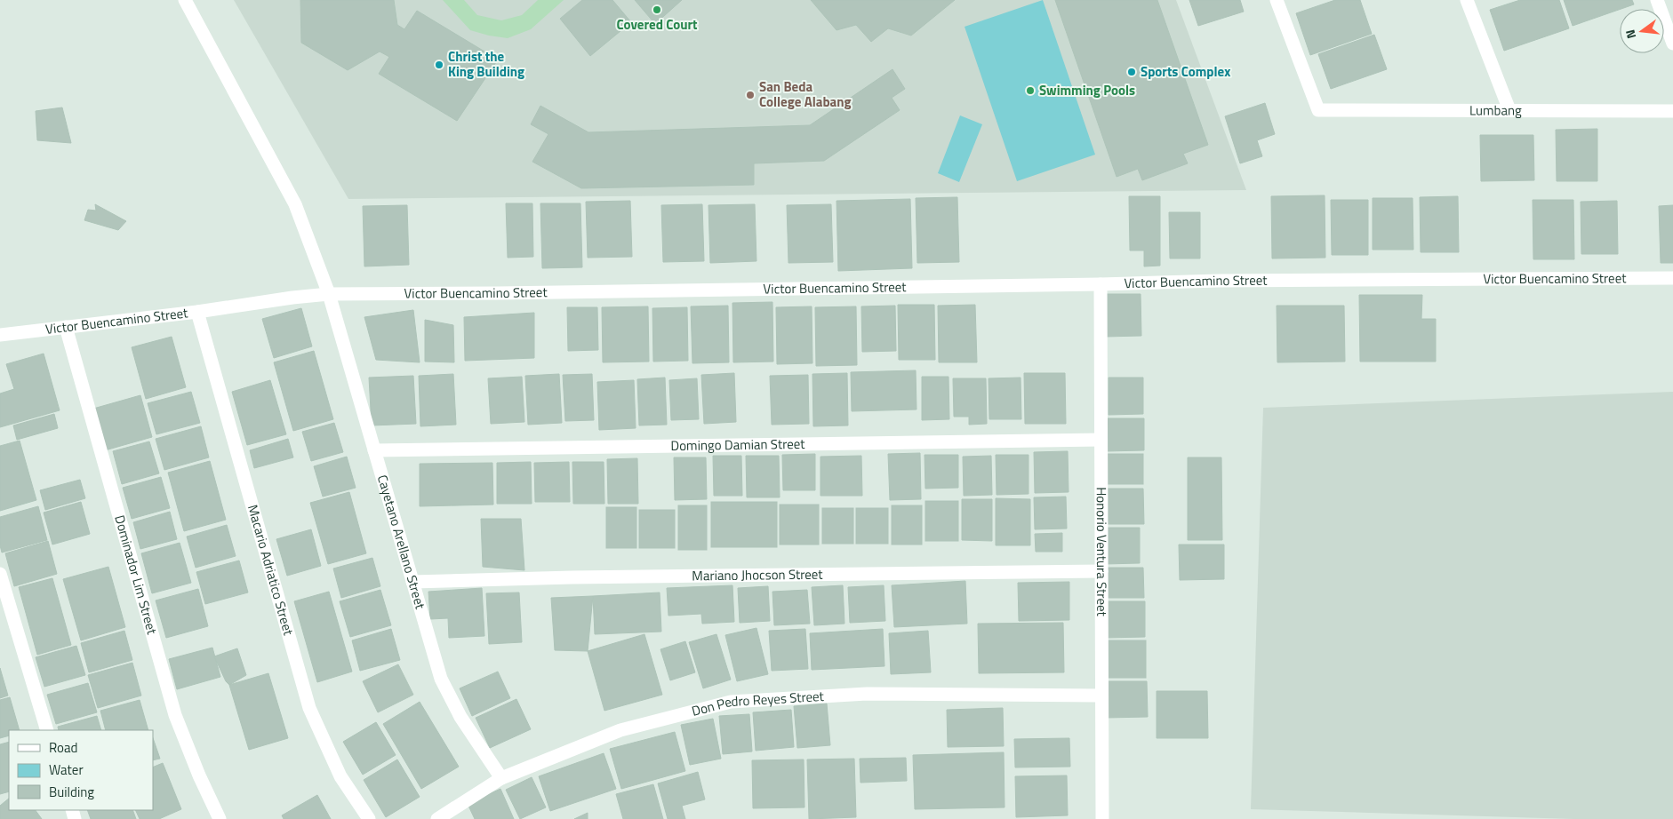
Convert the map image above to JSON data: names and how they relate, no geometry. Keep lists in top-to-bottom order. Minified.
{"streets":{"street":["Lumbang","Victor Buencamino Street","Domingo Damian Street","Cayetano Arellano Street","Honorio Ventura Street","Macario Adriatico Street","Dominador Lim Street","Mariano Jhocson Street","Don Pedro Reyes Street"]},"crossings":[["Victor Buencamino Street","Cayetano Arellano Street"],["Victor Buencamino Street","Honorio Ventura Street"],["Victor Buencamino Street","Macario Adriatico Street"],["Victor Buencamino Street","Dominador Lim Street"],["Domingo Damian Street","Cayetano Arellano Street"],["Domingo Damian Street","Honorio Ventura Street"],["Cayetano Arellano Street","Mariano Jhocson Street"],["Cayetano Arellano Street","Don Pedro Reyes Street"],["Honorio Ventura Street","Mariano Jhocson Street"],["Honorio Ventura Street","Don Pedro Reyes Street"]],"places":["Covered Court","Christ the King Building","Sports Complex","Swimming Pools","San Beda College Alabang"],"legend":["Road","Water","Building"],"north":"left"}
